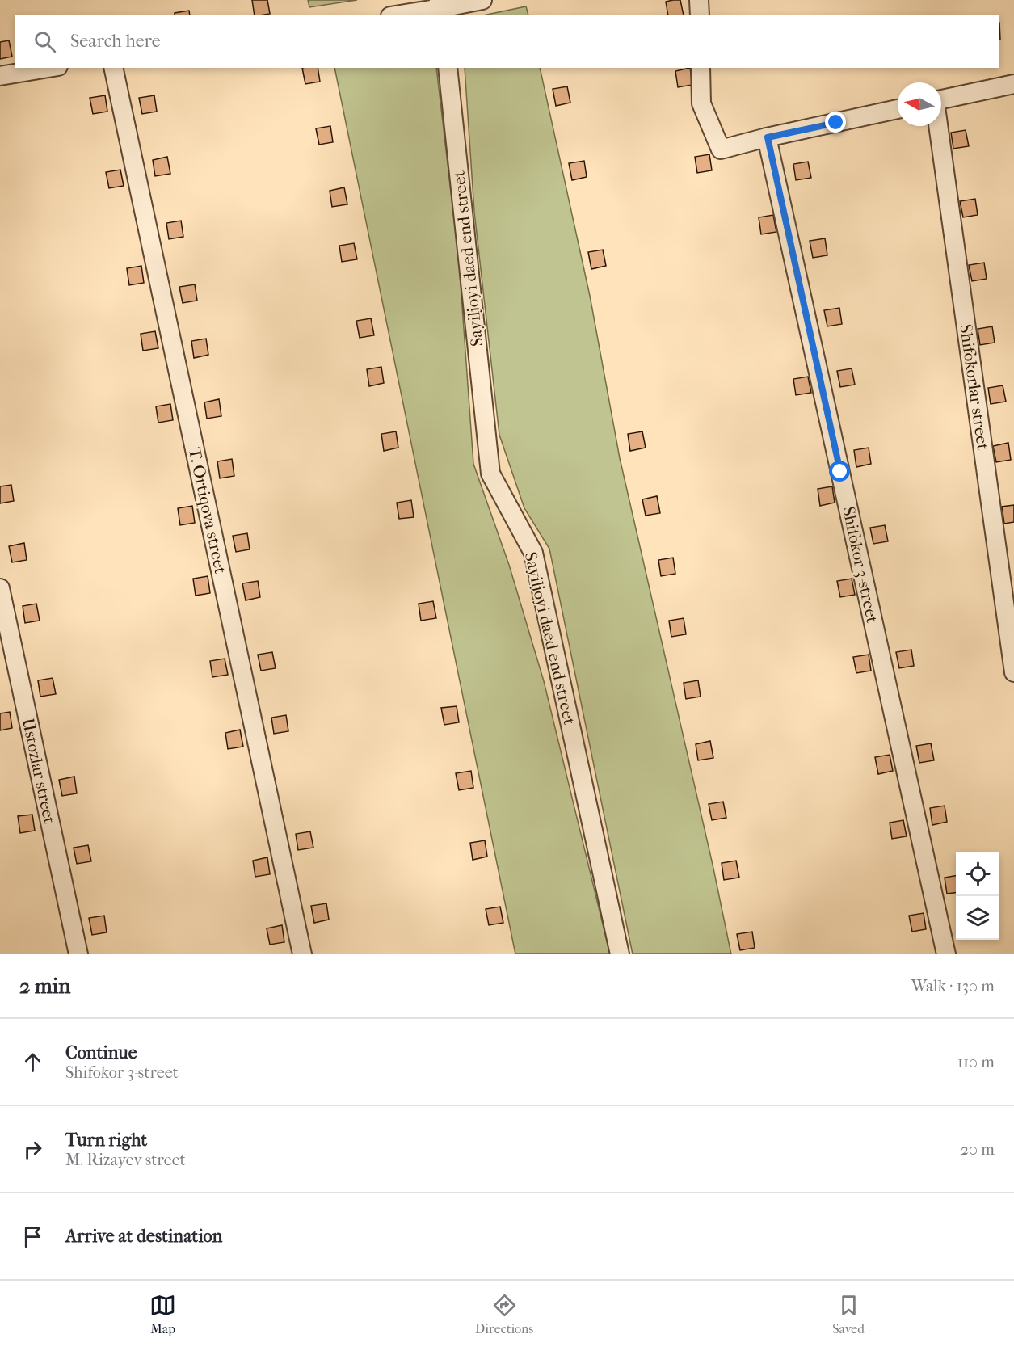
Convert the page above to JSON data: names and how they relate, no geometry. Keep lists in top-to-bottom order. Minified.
{"streets":{"street":["Sayiljoyi daed end street","Shifokorlar street","T. Ortiqova street","Shifokor 3-street","Ustozlar street"]},"north":"left","page":{"search":"Search here","heading":["2 min","Walk · 130 m"],"list":[["Continue","Shifokor 3-street","110 m"],["Turn right","M. Rizayev street","20 m"],"Arrive at destination"],"nav":["Map","Directions","Saved"]}}
